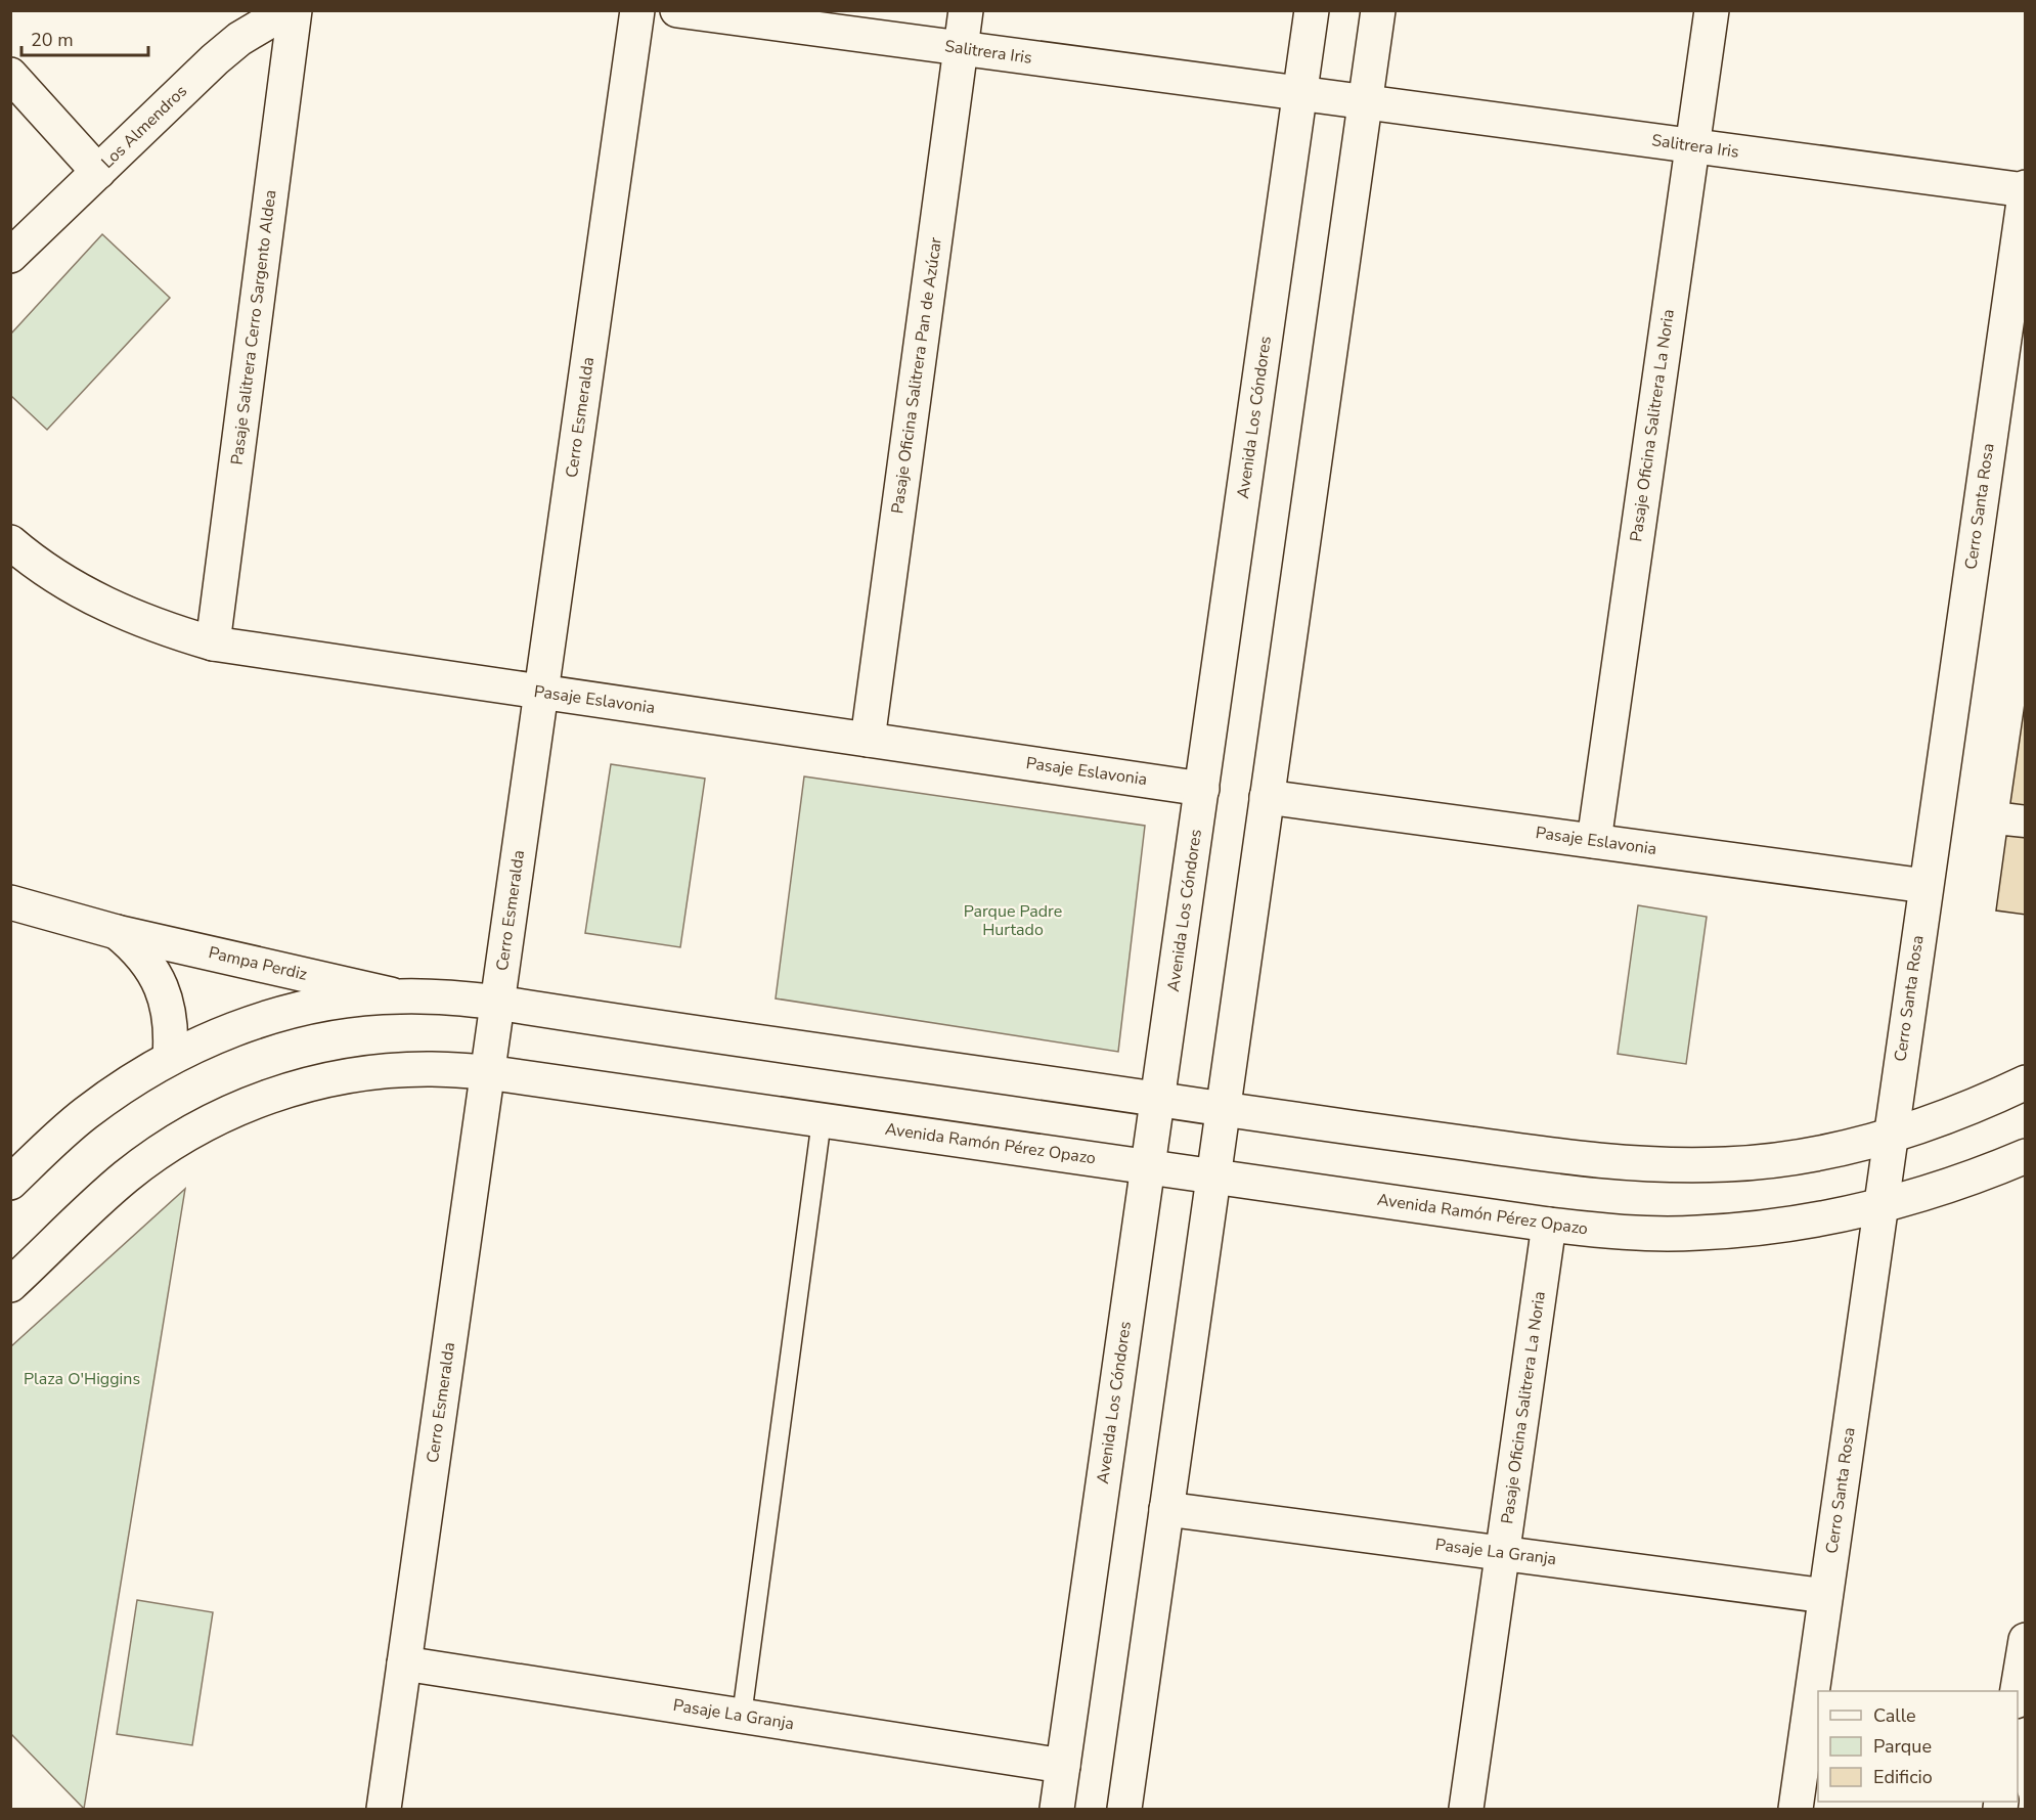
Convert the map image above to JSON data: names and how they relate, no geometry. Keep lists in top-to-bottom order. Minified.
{"streets":{"street":["Salitrera Iris","Los Almendros","Pasaje Salitrera Cerro Sargento Aldea","Pasaje Oficina Salitrera Pan de Azúcar","Cerro Esmeralda","Avenida Los Cóndores","Pasaje Oficina Salitrera La Noria","Cerro Santa Rosa","Pasaje Eslavonia","Pampa Perdiz","Avenida Ramón Pérez Opazo","Pasaje La Granja"]},"crossings":[["Salitrera Iris","Pasaje Oficina Salitrera Pan de Azúcar"],["Salitrera Iris","Avenida Los Cóndores"],["Salitrera Iris","Pasaje Oficina Salitrera La Noria"],["Salitrera Iris","Cerro Santa Rosa"],["Pasaje Salitrera Cerro Sargento Aldea","Pasaje Eslavonia"],["Pasaje Oficina Salitrera Pan de Azúcar","Pasaje Eslavonia"],["Cerro Esmeralda","Pasaje Eslavonia"],["Cerro Esmeralda","Avenida Ramón Pérez Opazo"],["Cerro Esmeralda","Pasaje La Granja"],["Avenida Los Cóndores","Pasaje Eslavonia"],["Avenida Los Cóndores","Avenida Ramón Pérez Opazo"],["Avenida Los Cóndores","Pasaje La Granja"],["Pasaje Oficina Salitrera La Noria","Pasaje Eslavonia"],["Pasaje Oficina Salitrera La Noria","Avenida Ramón Pérez Opazo"],["Pasaje Oficina Salitrera La Noria","Pasaje La Granja"],["Cerro Santa Rosa","Pasaje Eslavonia"],["Cerro Santa Rosa","Avenida Ramón Pérez Opazo"],["Cerro Santa Rosa","Pasaje La Granja"]],"parks":["Parque Padre Hurtado","Plaza O'Higgins"],"legend":["Calle","Parque","Edificio"],"scale_bar":"20 m"}
